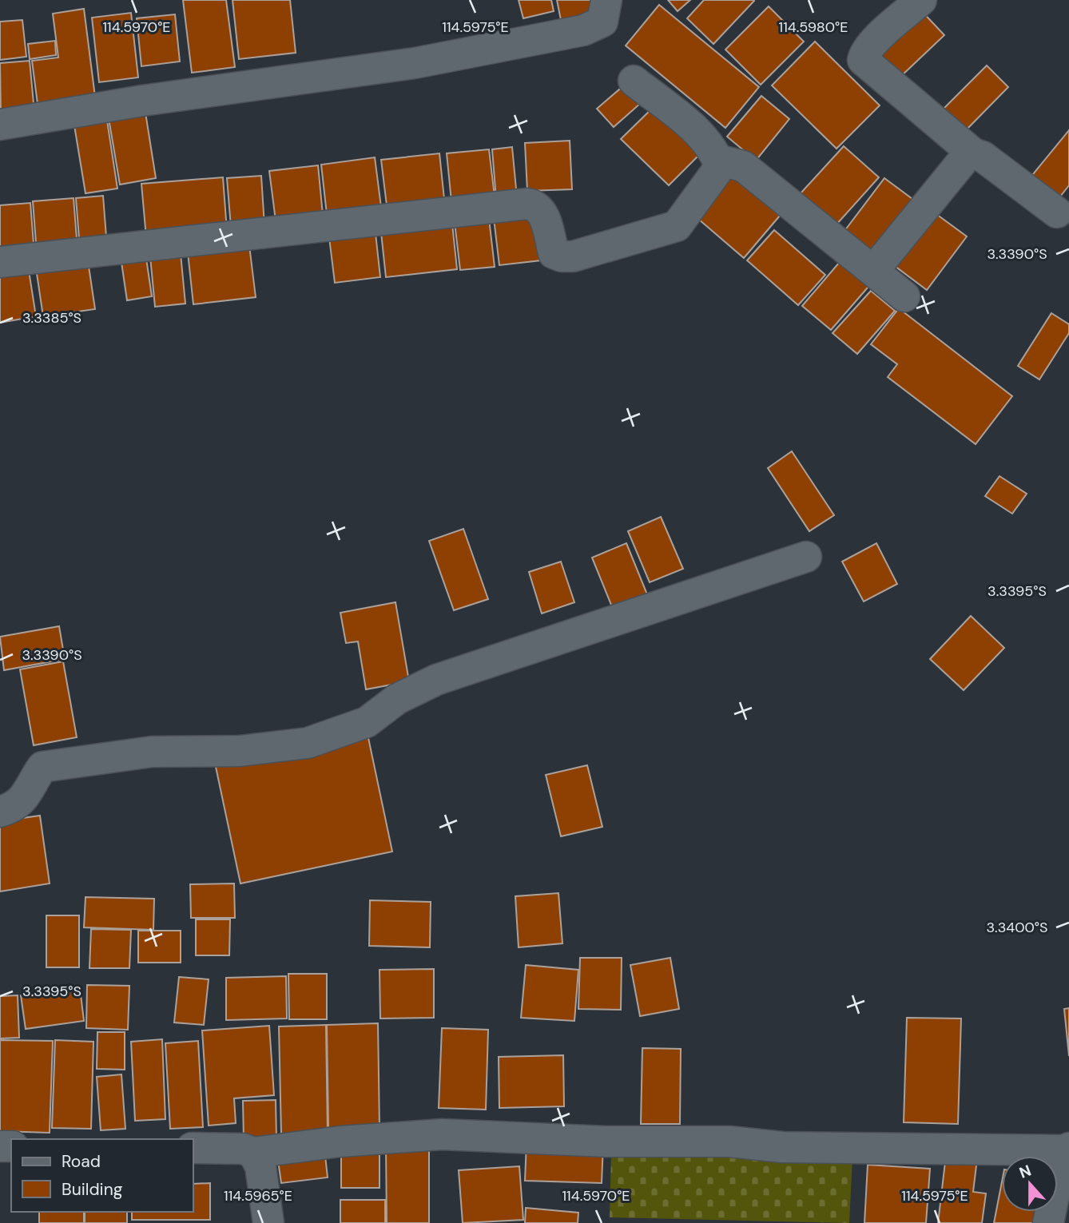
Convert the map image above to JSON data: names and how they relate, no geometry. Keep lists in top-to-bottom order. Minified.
{"legend":["Road","Building"],"north":"top","coordinates":["114.5980°E","114.5970°E","114.5975°E","3.3390°S","3.3385°S","3.3395°S","3.3400°S","114.5965°E"]}
